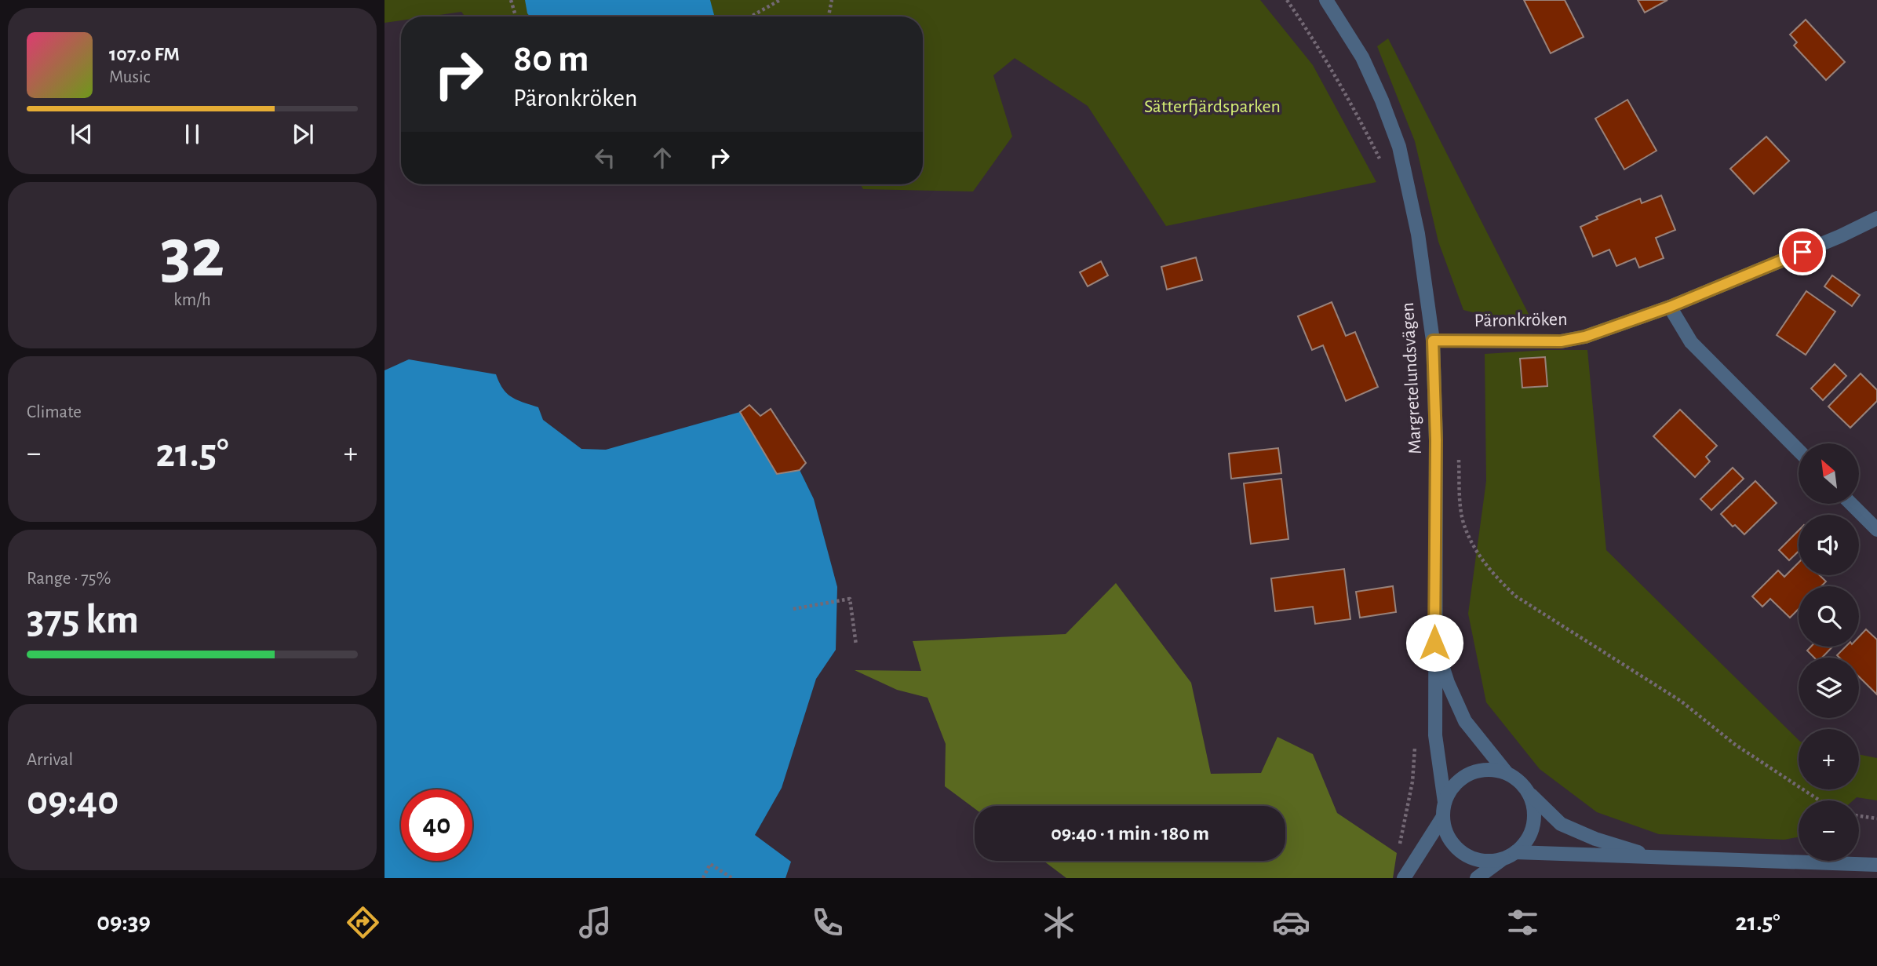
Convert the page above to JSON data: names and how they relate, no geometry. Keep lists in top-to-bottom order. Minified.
{"streets":{"street":["Päronkröken","Margretelundsvägen"]},"crossings":[["Päronkröken","Margretelundsvägen"]],"parks":["Sätterfjärdsparken"],"north":"top left","page":{"turn":["80 m","Päronkröken"],"song":["107.0 FM","Music"],"tile":[["32","km/h"],"Climate",["Range · 75%","375 km"],["Arrival","09:40"]],"heat":["−","21.5°","+"],"map_buttons":["+","−"],"limit":"40","trip":"09:40 · 1 min · 180 m","tabs":["09:39","21.5°"]}}
